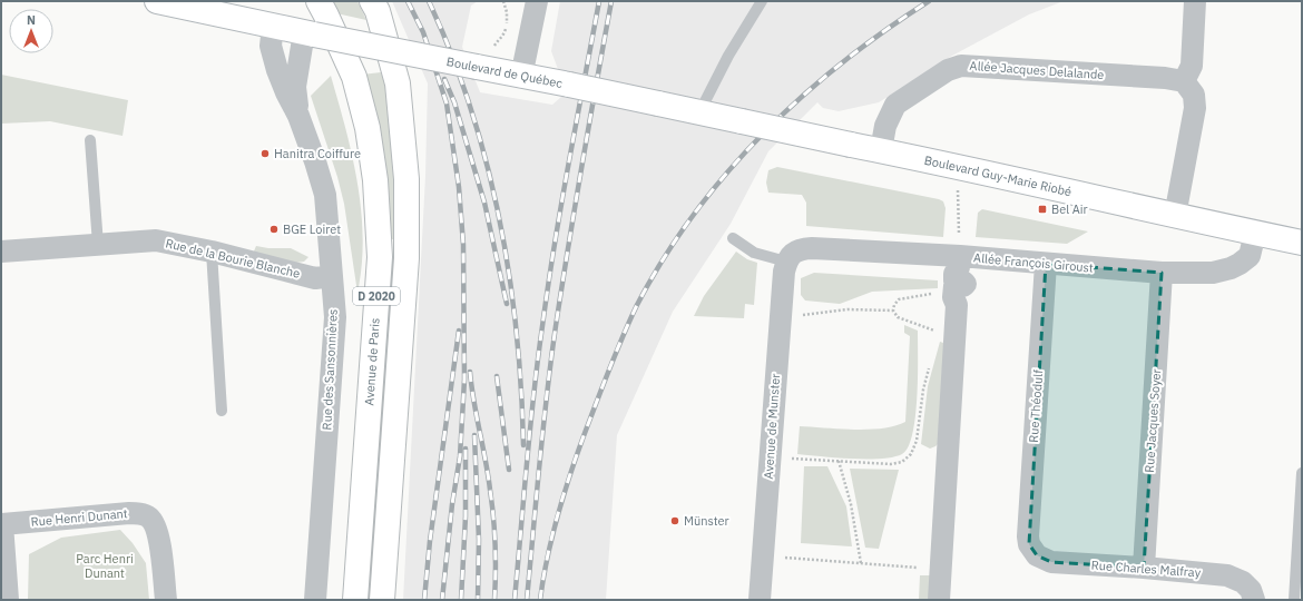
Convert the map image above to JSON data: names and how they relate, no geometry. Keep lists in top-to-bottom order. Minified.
{"streets":{"main road":["Boulevard de Québec","Boulevard Guy-Marie Riobé","D 2020","Avenue de Paris"],"street":["Allée Jacques Delalande","Rue de la Bourie Blanche","Allée François Giroust","Rue des Sansonnières","Rue Théodulf","Rue Jacques Soyer","Avenue de Munster","Rue Henri Dunant","Rue Charles Malfray"]},"crossings":[["Allée Jacques Delalande","Boulevard Guy-Marie Riobé"],["Boulevard de Québec","Boulevard Guy-Marie Riobé"],["Boulevard de Québec","Rue des Sansonnières"],["Boulevard Guy-Marie Riobé","Allée François Giroust"],["Rue de la Bourie Blanche","Rue des Sansonnières"],["Allée François Giroust","Rue Théodulf"],["Allée François Giroust","Rue Jacques Soyer"],["Allée François Giroust","Avenue de Munster"],["Rue Théodulf","Rue Charles Malfray"],["Rue Jacques Soyer","Rue Charles Malfray"]],"parks":["Parc Henri Dunant"],"places":{"other":["Hanitra Coiffure","BGE Loiret","Münster"],"transit":["Bel Air"]},"north":"top"}
